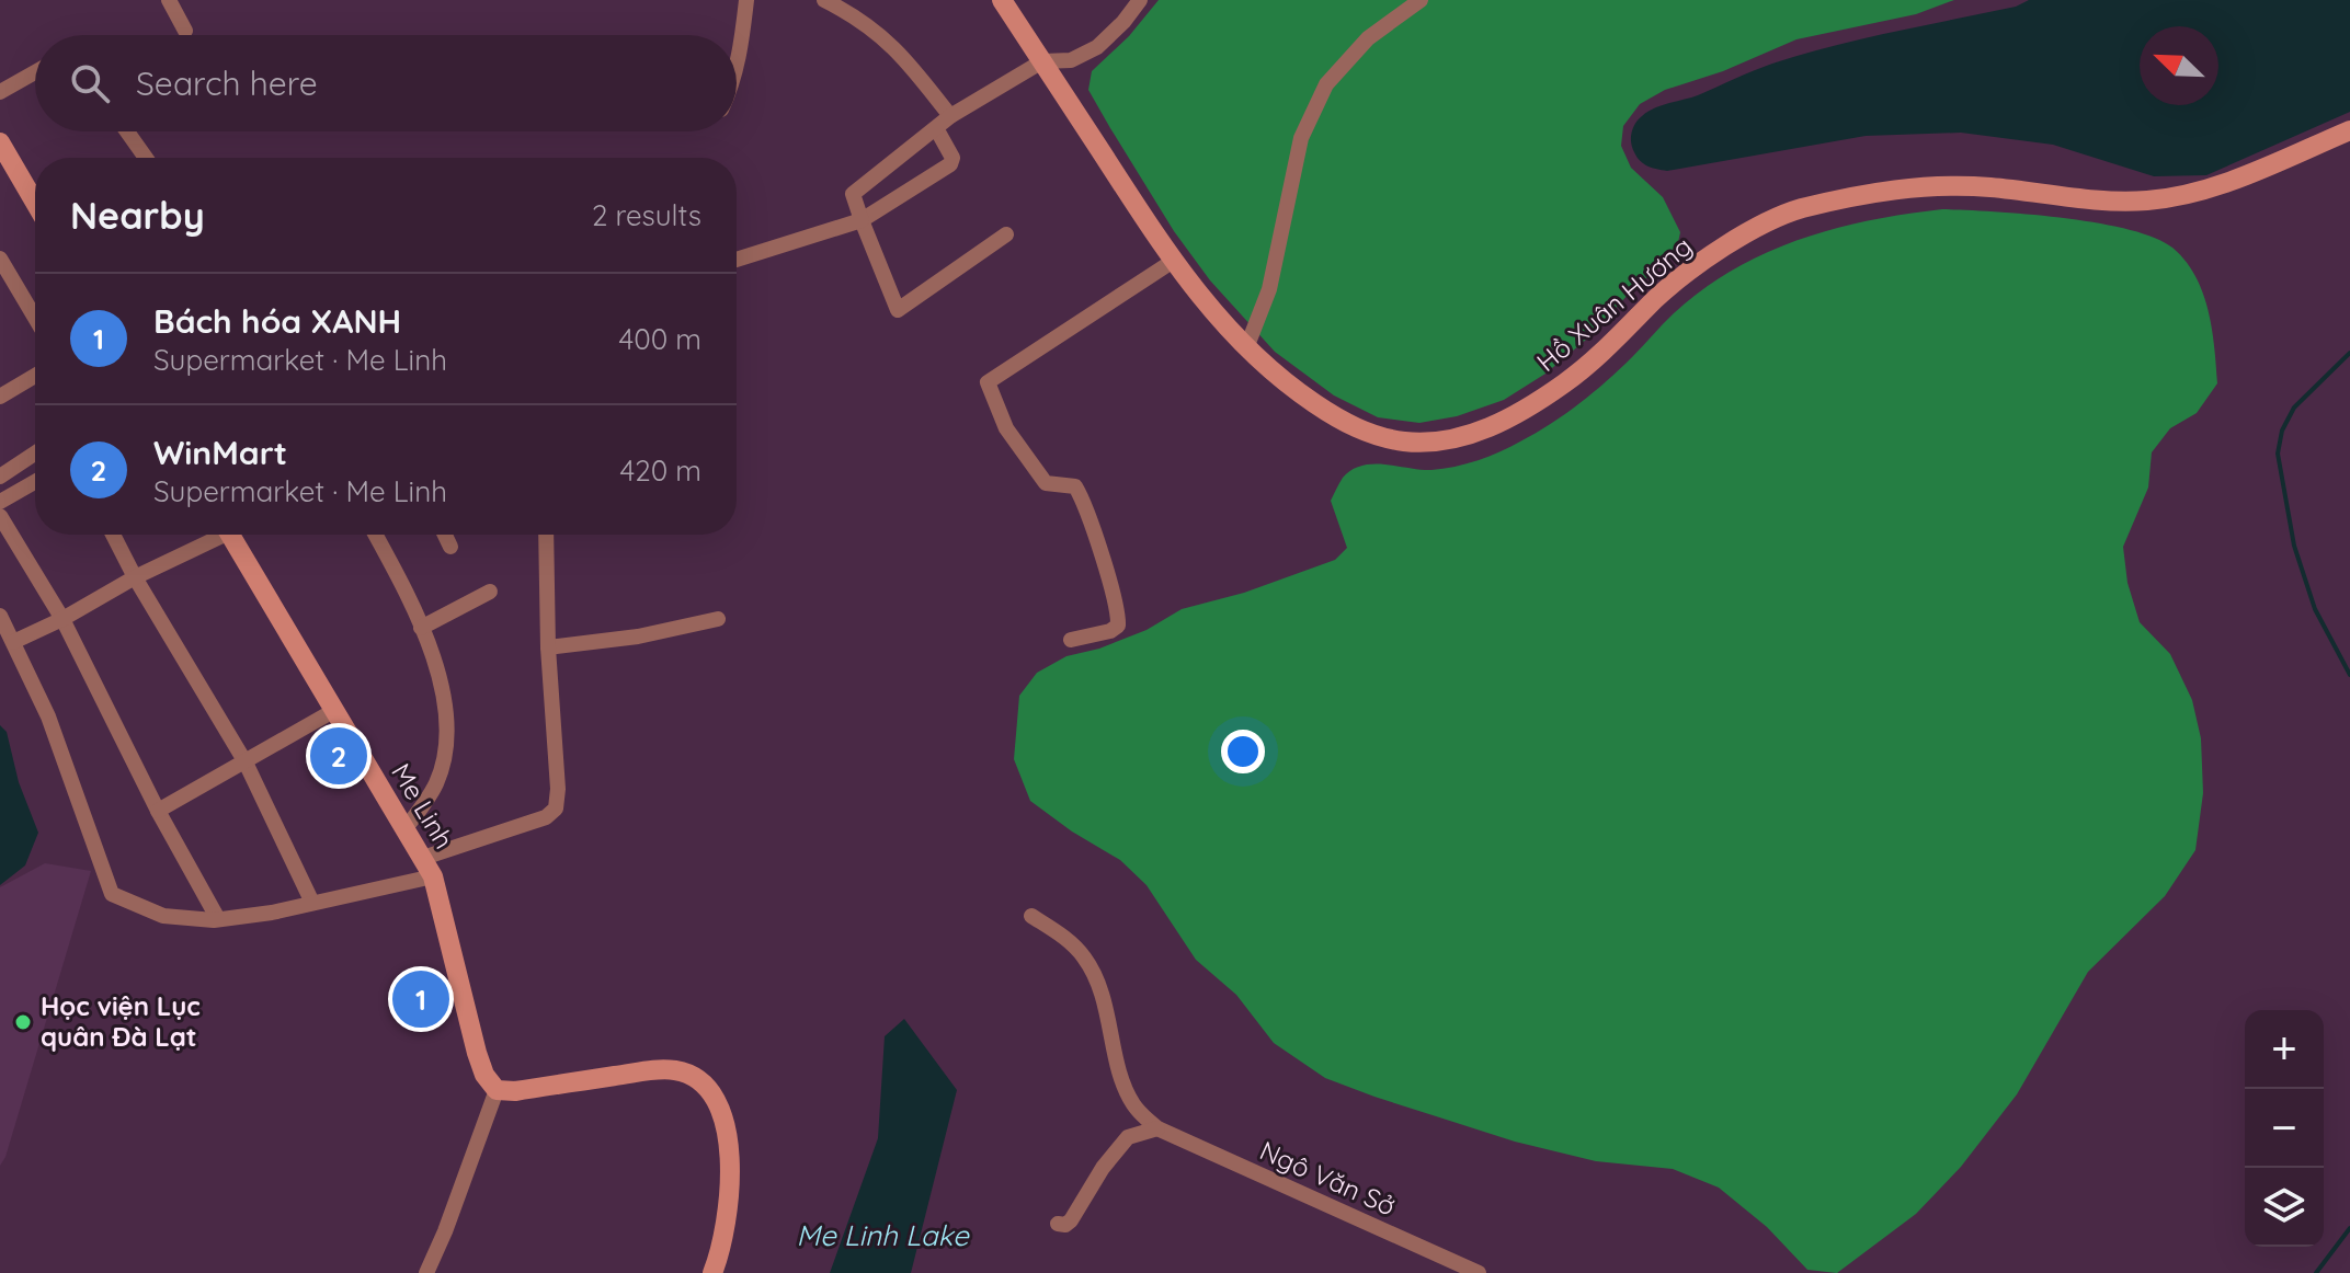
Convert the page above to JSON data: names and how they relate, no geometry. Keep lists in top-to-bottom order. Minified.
{"streets":{"main road":["Hồ Xuân Hương","Me Linh"],"street":["Ngô Văn Sở"]},"water":["Me Linh Lake"],"places":["Học viện Lục quân Đà Lạt"],"north":"top left","page":{"search":"Search here","heading":["Nearby","2 results"],"list":[{"mark":"1","name":"Bách hóa XANH","note":"Supermarket · Me Linh","value":"400 m"},{"mark":"2","name":"WinMart","note":"Supermarket · Me Linh","value":"420 m"}],"pins":["2","1"],"map_buttons":["+","−"]}}
